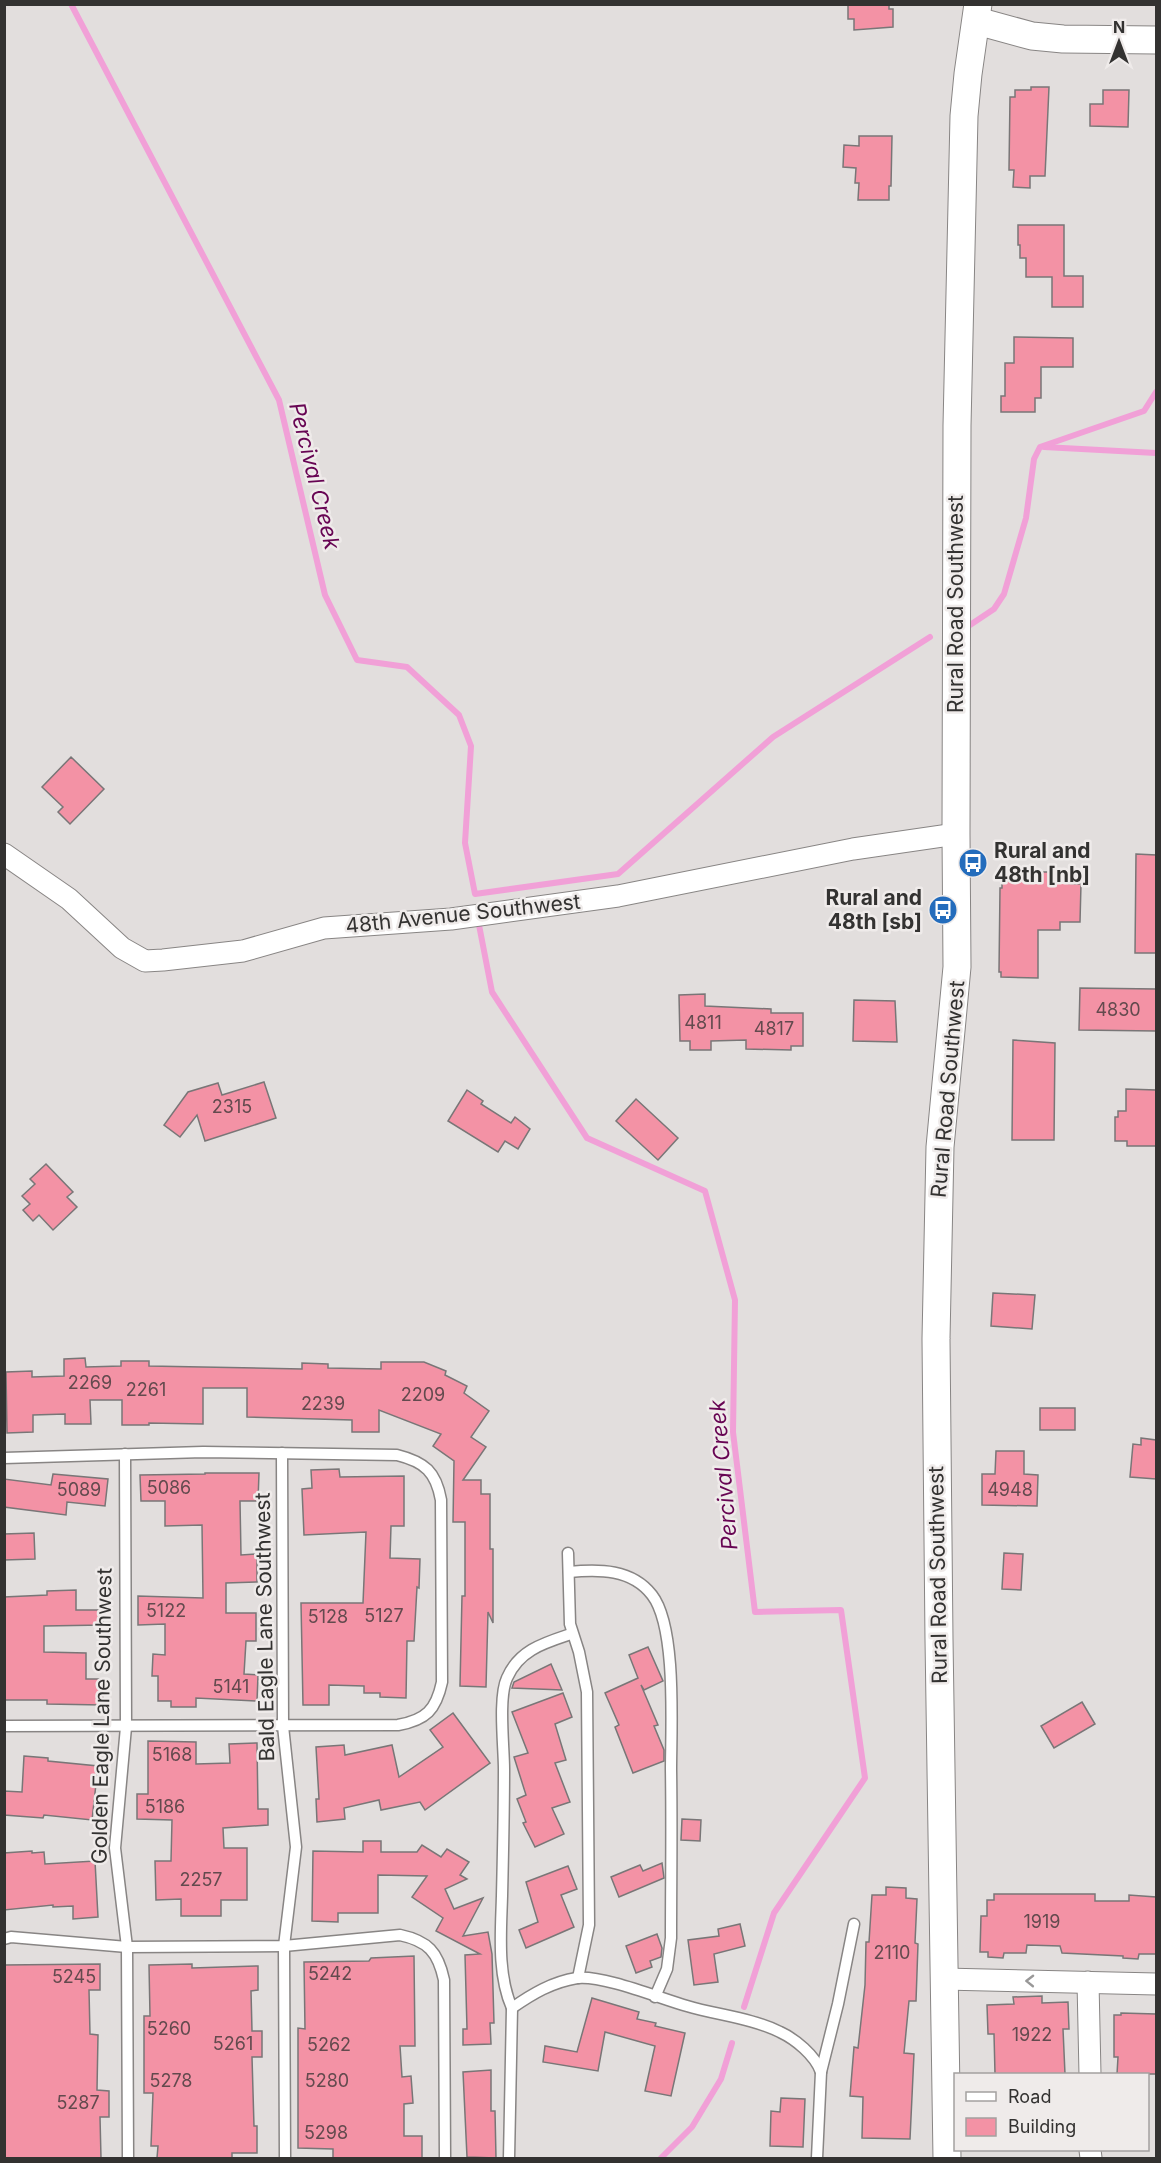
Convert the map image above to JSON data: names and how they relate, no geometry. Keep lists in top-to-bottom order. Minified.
{"streets":{"street":["Rural Road Southwest","48th Avenue Southwest"],"lane":["Bald Eagle Lane Southwest","Golden Eagle Lane Southwest"]},"crossings":[["Rural Road Southwest","48th Avenue Southwest"]],"water":["Percival Creek"],"places":{"bus stop":["Rural and 48th [nb]","Rural and 48th [sb]"]},"house_numbers":["4830","4811","4817","2315","2269","2261","2209","2239","5086","5089","4948","5122","5127","5128","5141","5168","5186","2257","1919","2110","5242","5245","5260","1922","5261","5262","5278","5280","5287","5298"],"legend":["Road","Building"],"north":"top"}
